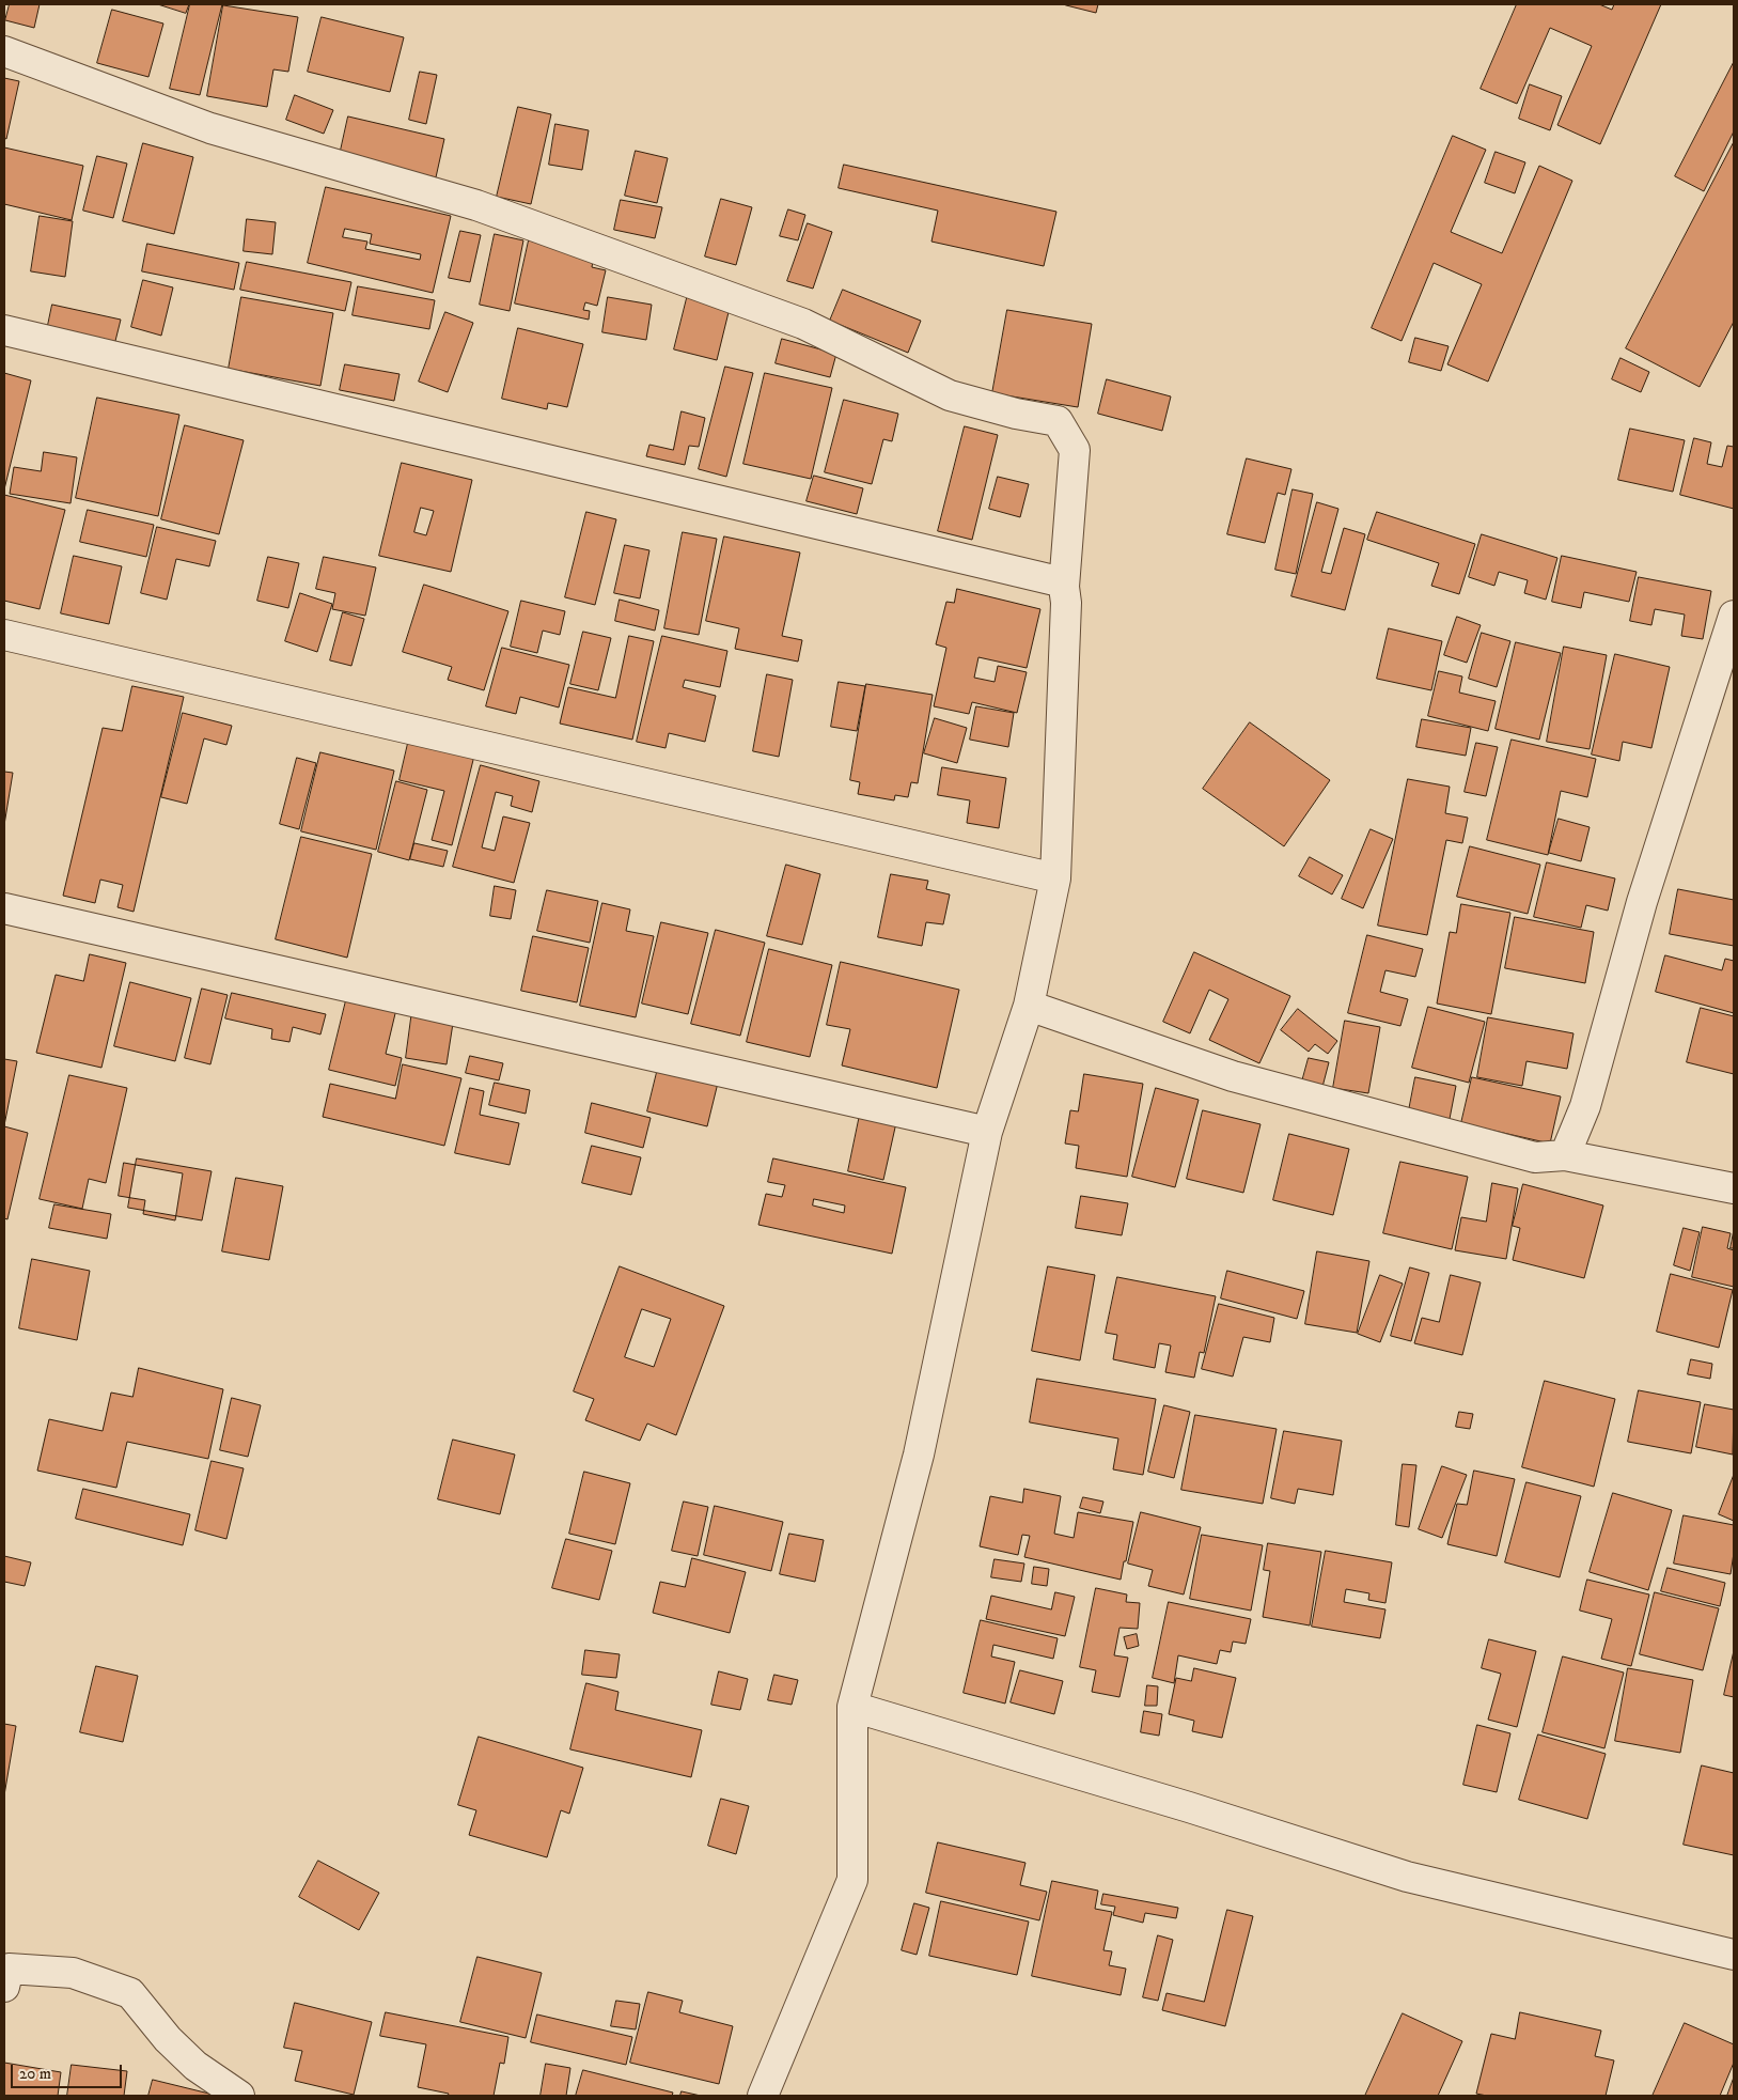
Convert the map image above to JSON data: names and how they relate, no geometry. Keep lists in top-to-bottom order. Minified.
{"scale_bar":"20 m"}
